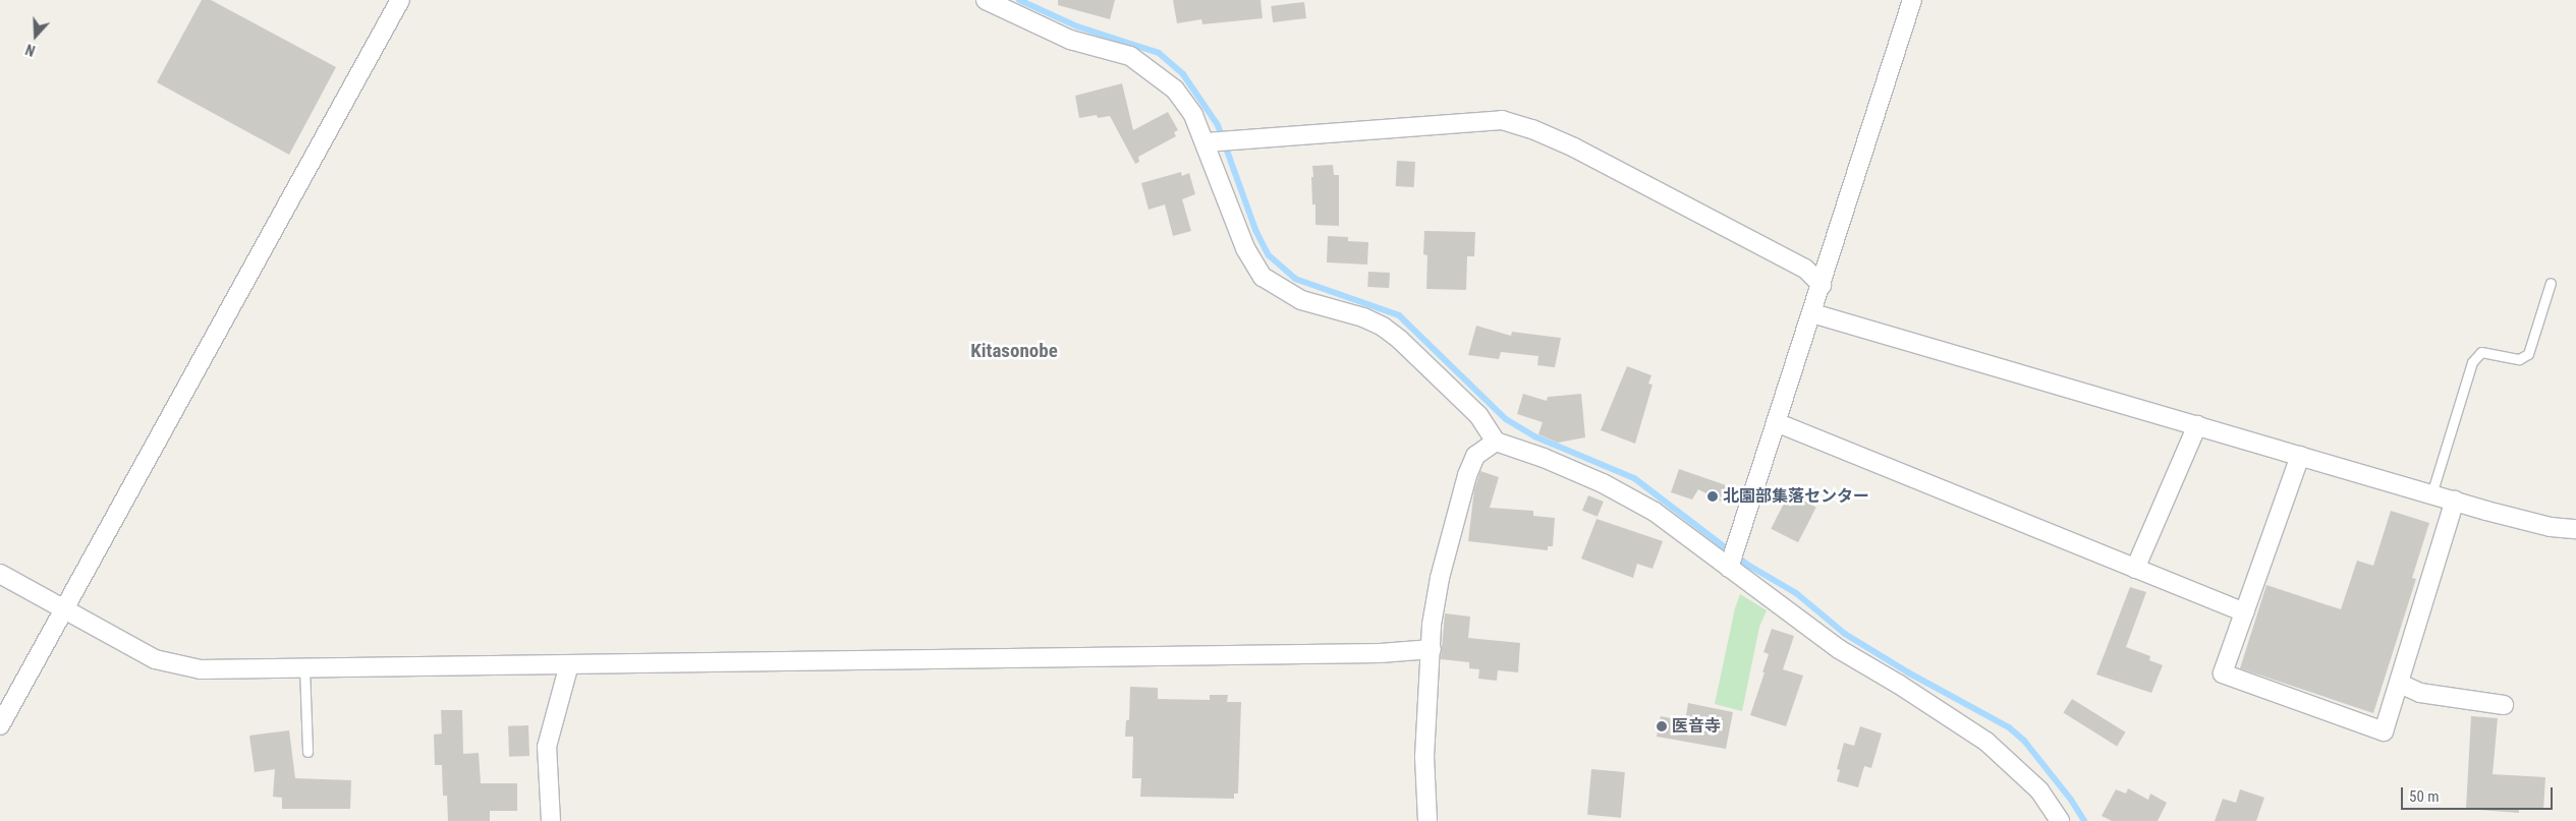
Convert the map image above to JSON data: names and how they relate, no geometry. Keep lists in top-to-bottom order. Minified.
{"districts":["Kitasonobe"],"places":["北園部集落センター","医音寺"],"scale_bar":"50 m","north":"bottom"}
